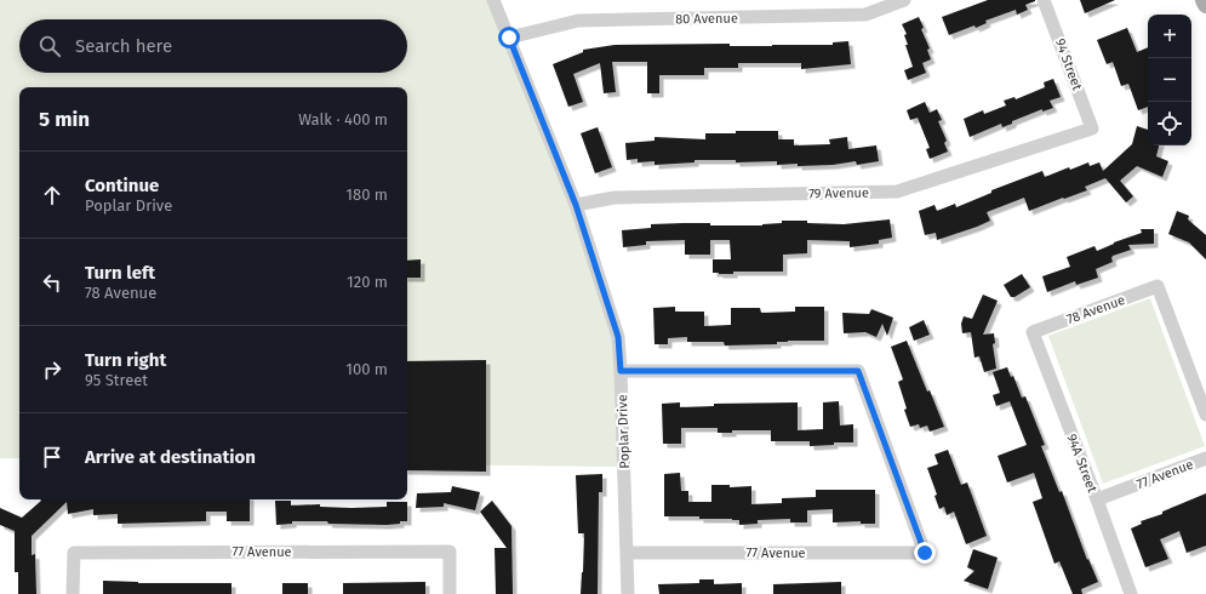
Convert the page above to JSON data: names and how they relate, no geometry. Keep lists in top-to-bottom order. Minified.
{"streets":{"street":["80 Avenue","94 Street","79 Avenue","78 Avenue","Poplar Drive","94A Street","77 Avenue"]},"crossings":[["80 Avenue","Poplar Drive"],["94 Street","79 Avenue"],["79 Avenue","Poplar Drive"],["78 Avenue","94A Street"],["Poplar Drive","77 Avenue"],["94A Street","77 Avenue"]],"page":{"map_buttons":["+","−"],"search":"Search here","heading":["5 min","Walk · 400 m"],"list":[["Continue","Poplar Drive","180 m"],["Turn left","78 Avenue","120 m"],["Turn right","95 Street","100 m"],"Arrive at destination"]}}
